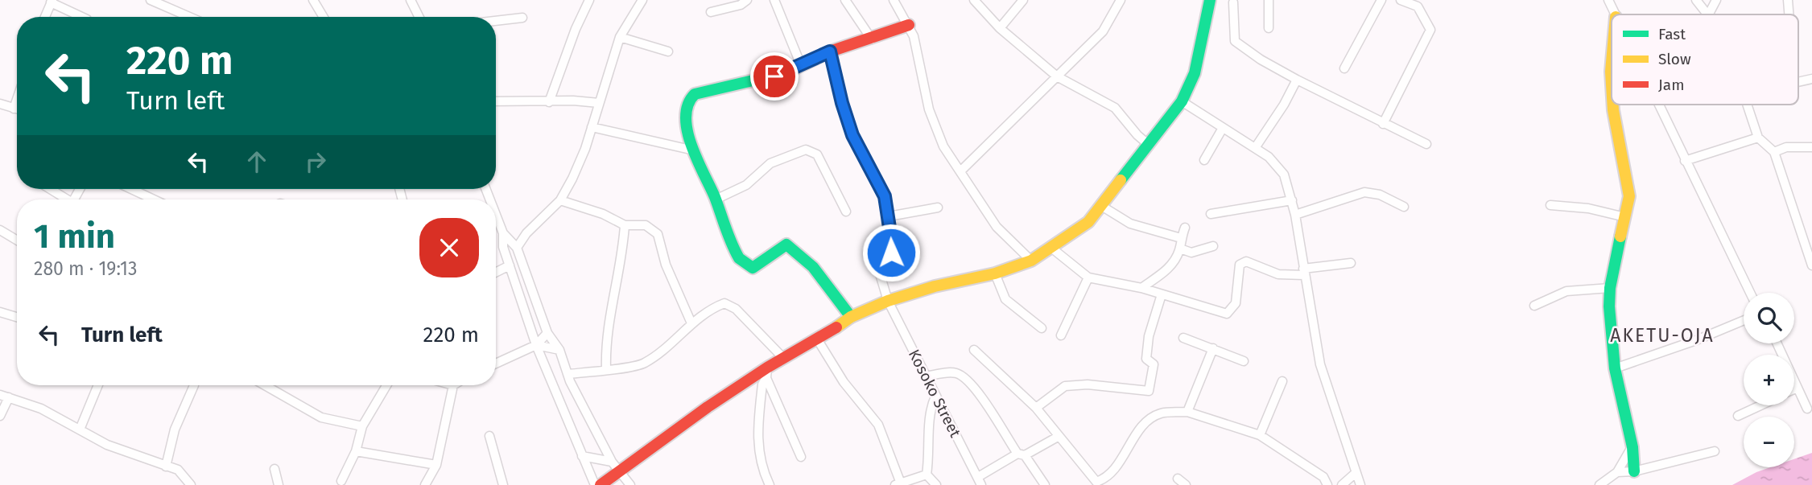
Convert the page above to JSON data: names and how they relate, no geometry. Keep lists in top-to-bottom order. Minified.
{"streets":{"street":["Kosoko Street"]},"districts":["AKETU-OJA"],"legend":["Fast","Slow","Jam"],"page":{"turn":["220 m","Turn left"],"heading":["1 min","280 m · 19:13"],"map_buttons":["+","−"],"list":[{"name":"Turn left","value":"220 m"}]}}
